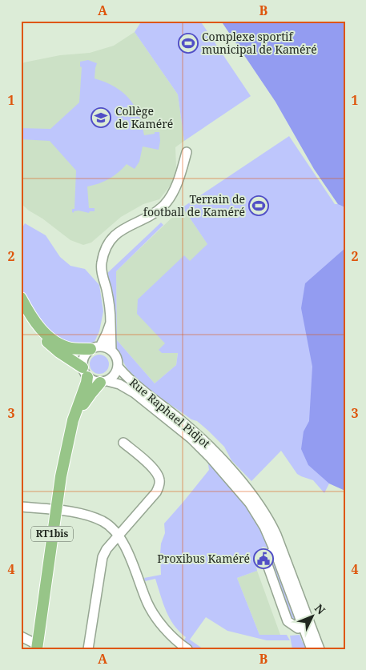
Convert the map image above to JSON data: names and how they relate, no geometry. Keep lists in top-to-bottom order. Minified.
{"streets":{"main road":["RT1bis"],"street":["Rue Raphael Pidjot"]},"crossings":[["Rue Raphael Pidjot","RT1bis"]],"places":{"sports":["Complexe sportif municipal de Kaméré","Terrain de football de Kaméré"],"school or university":["Collège de Kaméré"],"public building":["Proxibus Kaméré"]},"north":"top right","grid":{"columns":["A","B"],"rows":["1","2","3","4"]}}
